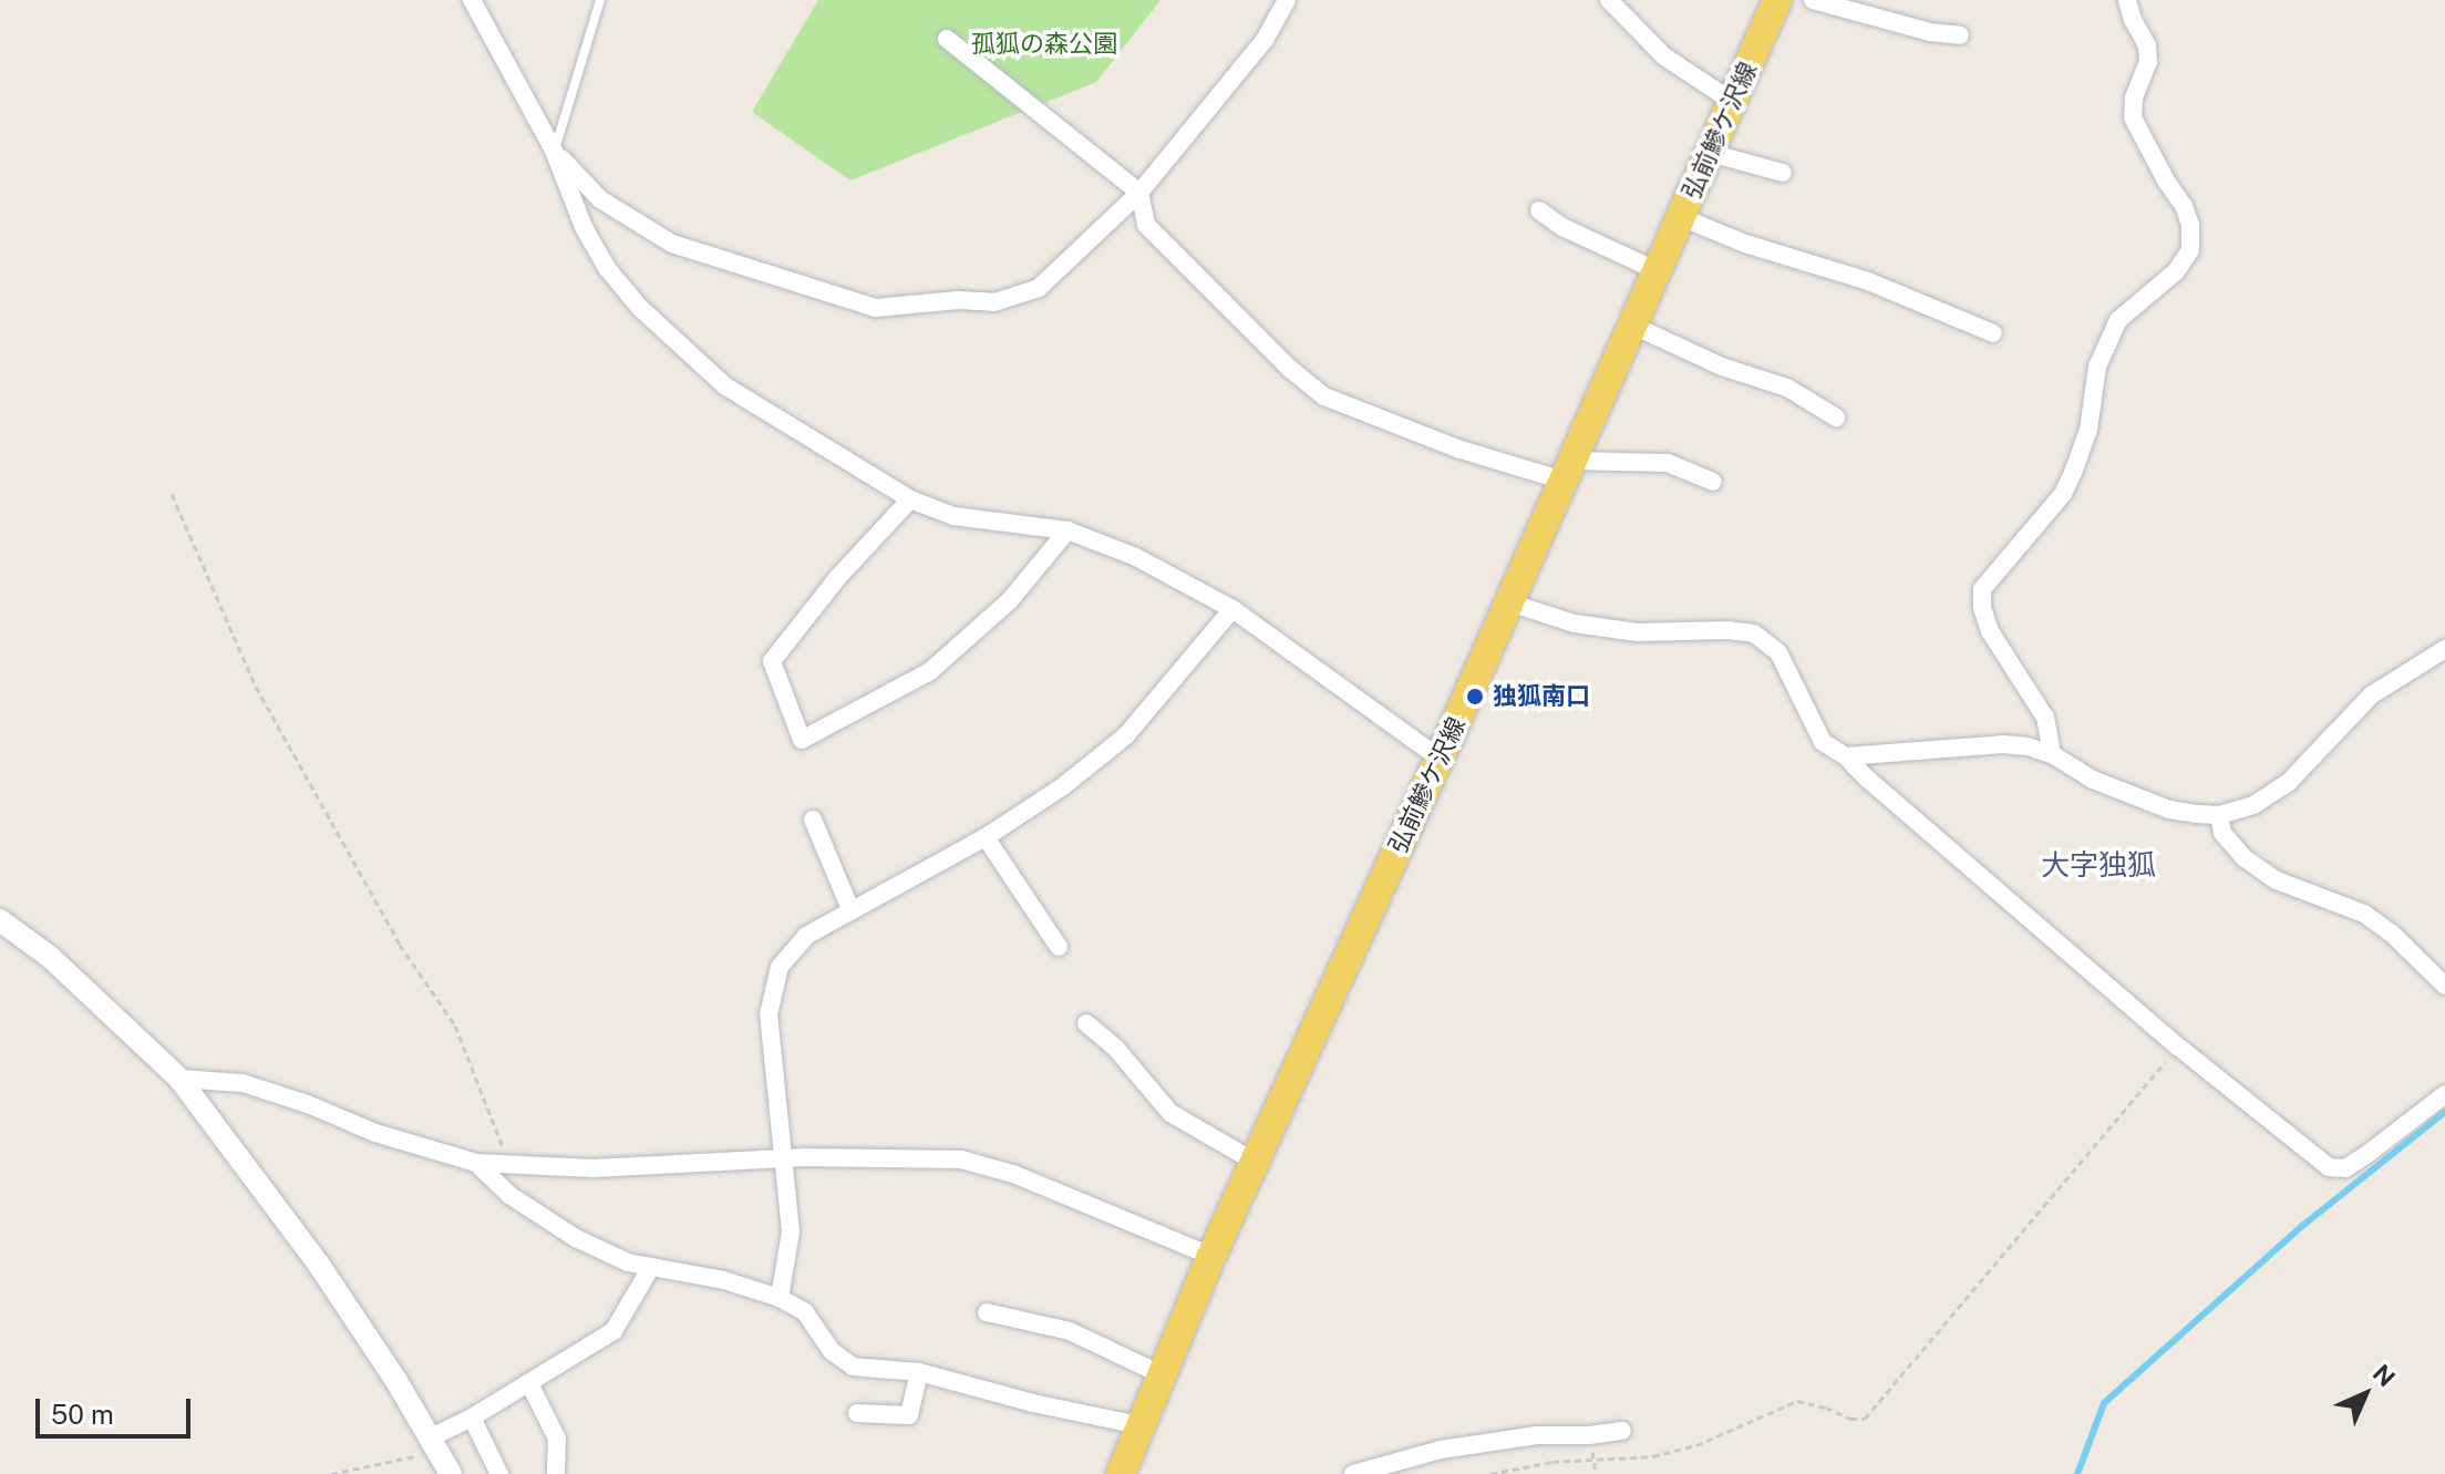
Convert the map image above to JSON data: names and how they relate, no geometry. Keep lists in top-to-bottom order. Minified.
{"streets":{"main road":["弘前鰺ケ沢線"]},"districts":["大字独狐"],"parks":["孤狐の森公園"],"places":["独狐南口"],"scale_bar":"50 m","north":"top right"}
